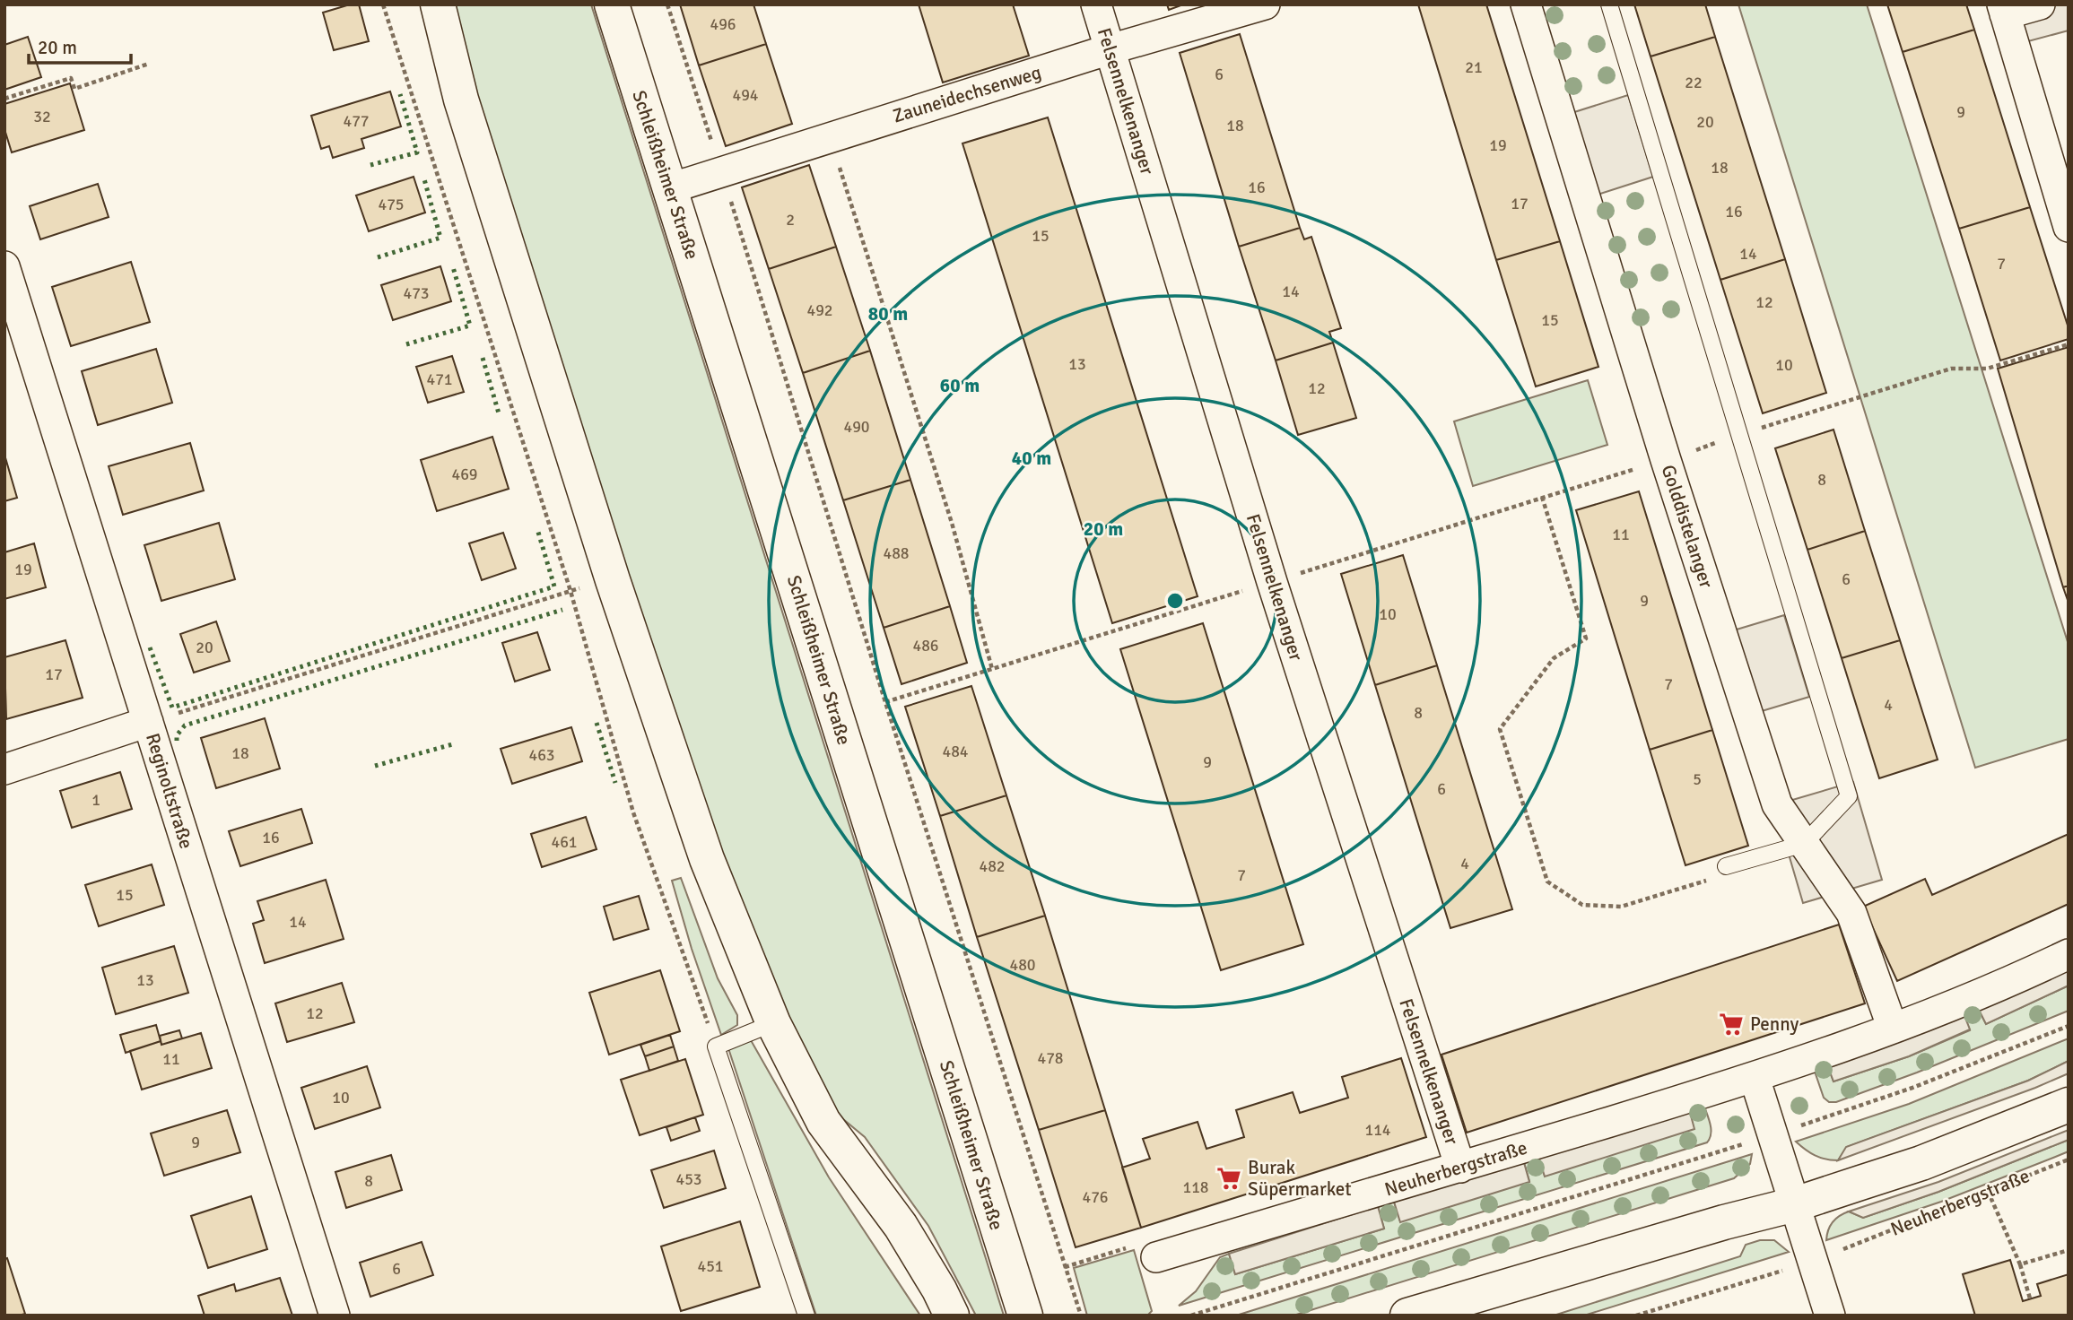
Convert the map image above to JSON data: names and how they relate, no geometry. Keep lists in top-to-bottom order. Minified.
{"streets":{"main road":["Schleißheimer Straße"],"street":["Zauneidechsenweg","Felsennelkenanger","Golddistelanger","Reginoltstraße","Neuherbergstraße"]},"crossings":[["Zauneidechsenweg","Felsennelkenanger"],["Zauneidechsenweg","Schleißheimer Straße"],["Felsennelkenanger","Neuherbergstraße"],["Golddistelanger","Neuherbergstraße"]],"places":{"supermarket":["Penny","Burak Süpermarket"]},"house_numbers":["496","21","6","22","494","9","32","477","20","18","19","18","16","17","475","16","2","15","14","7","14","473","12","492","15","13","10","471","12","490","469","8","11","488","19","6","9","10","486","20","17","7","4","8","484","18","463","9","5","6","1","16","461","4","482","7","15","14","480","13","12","478","11","10","114","9","453","8","118","476","451","6"],"scale_bar":"20 m","rings":["80 m","60 m","40 m","20 m"]}
